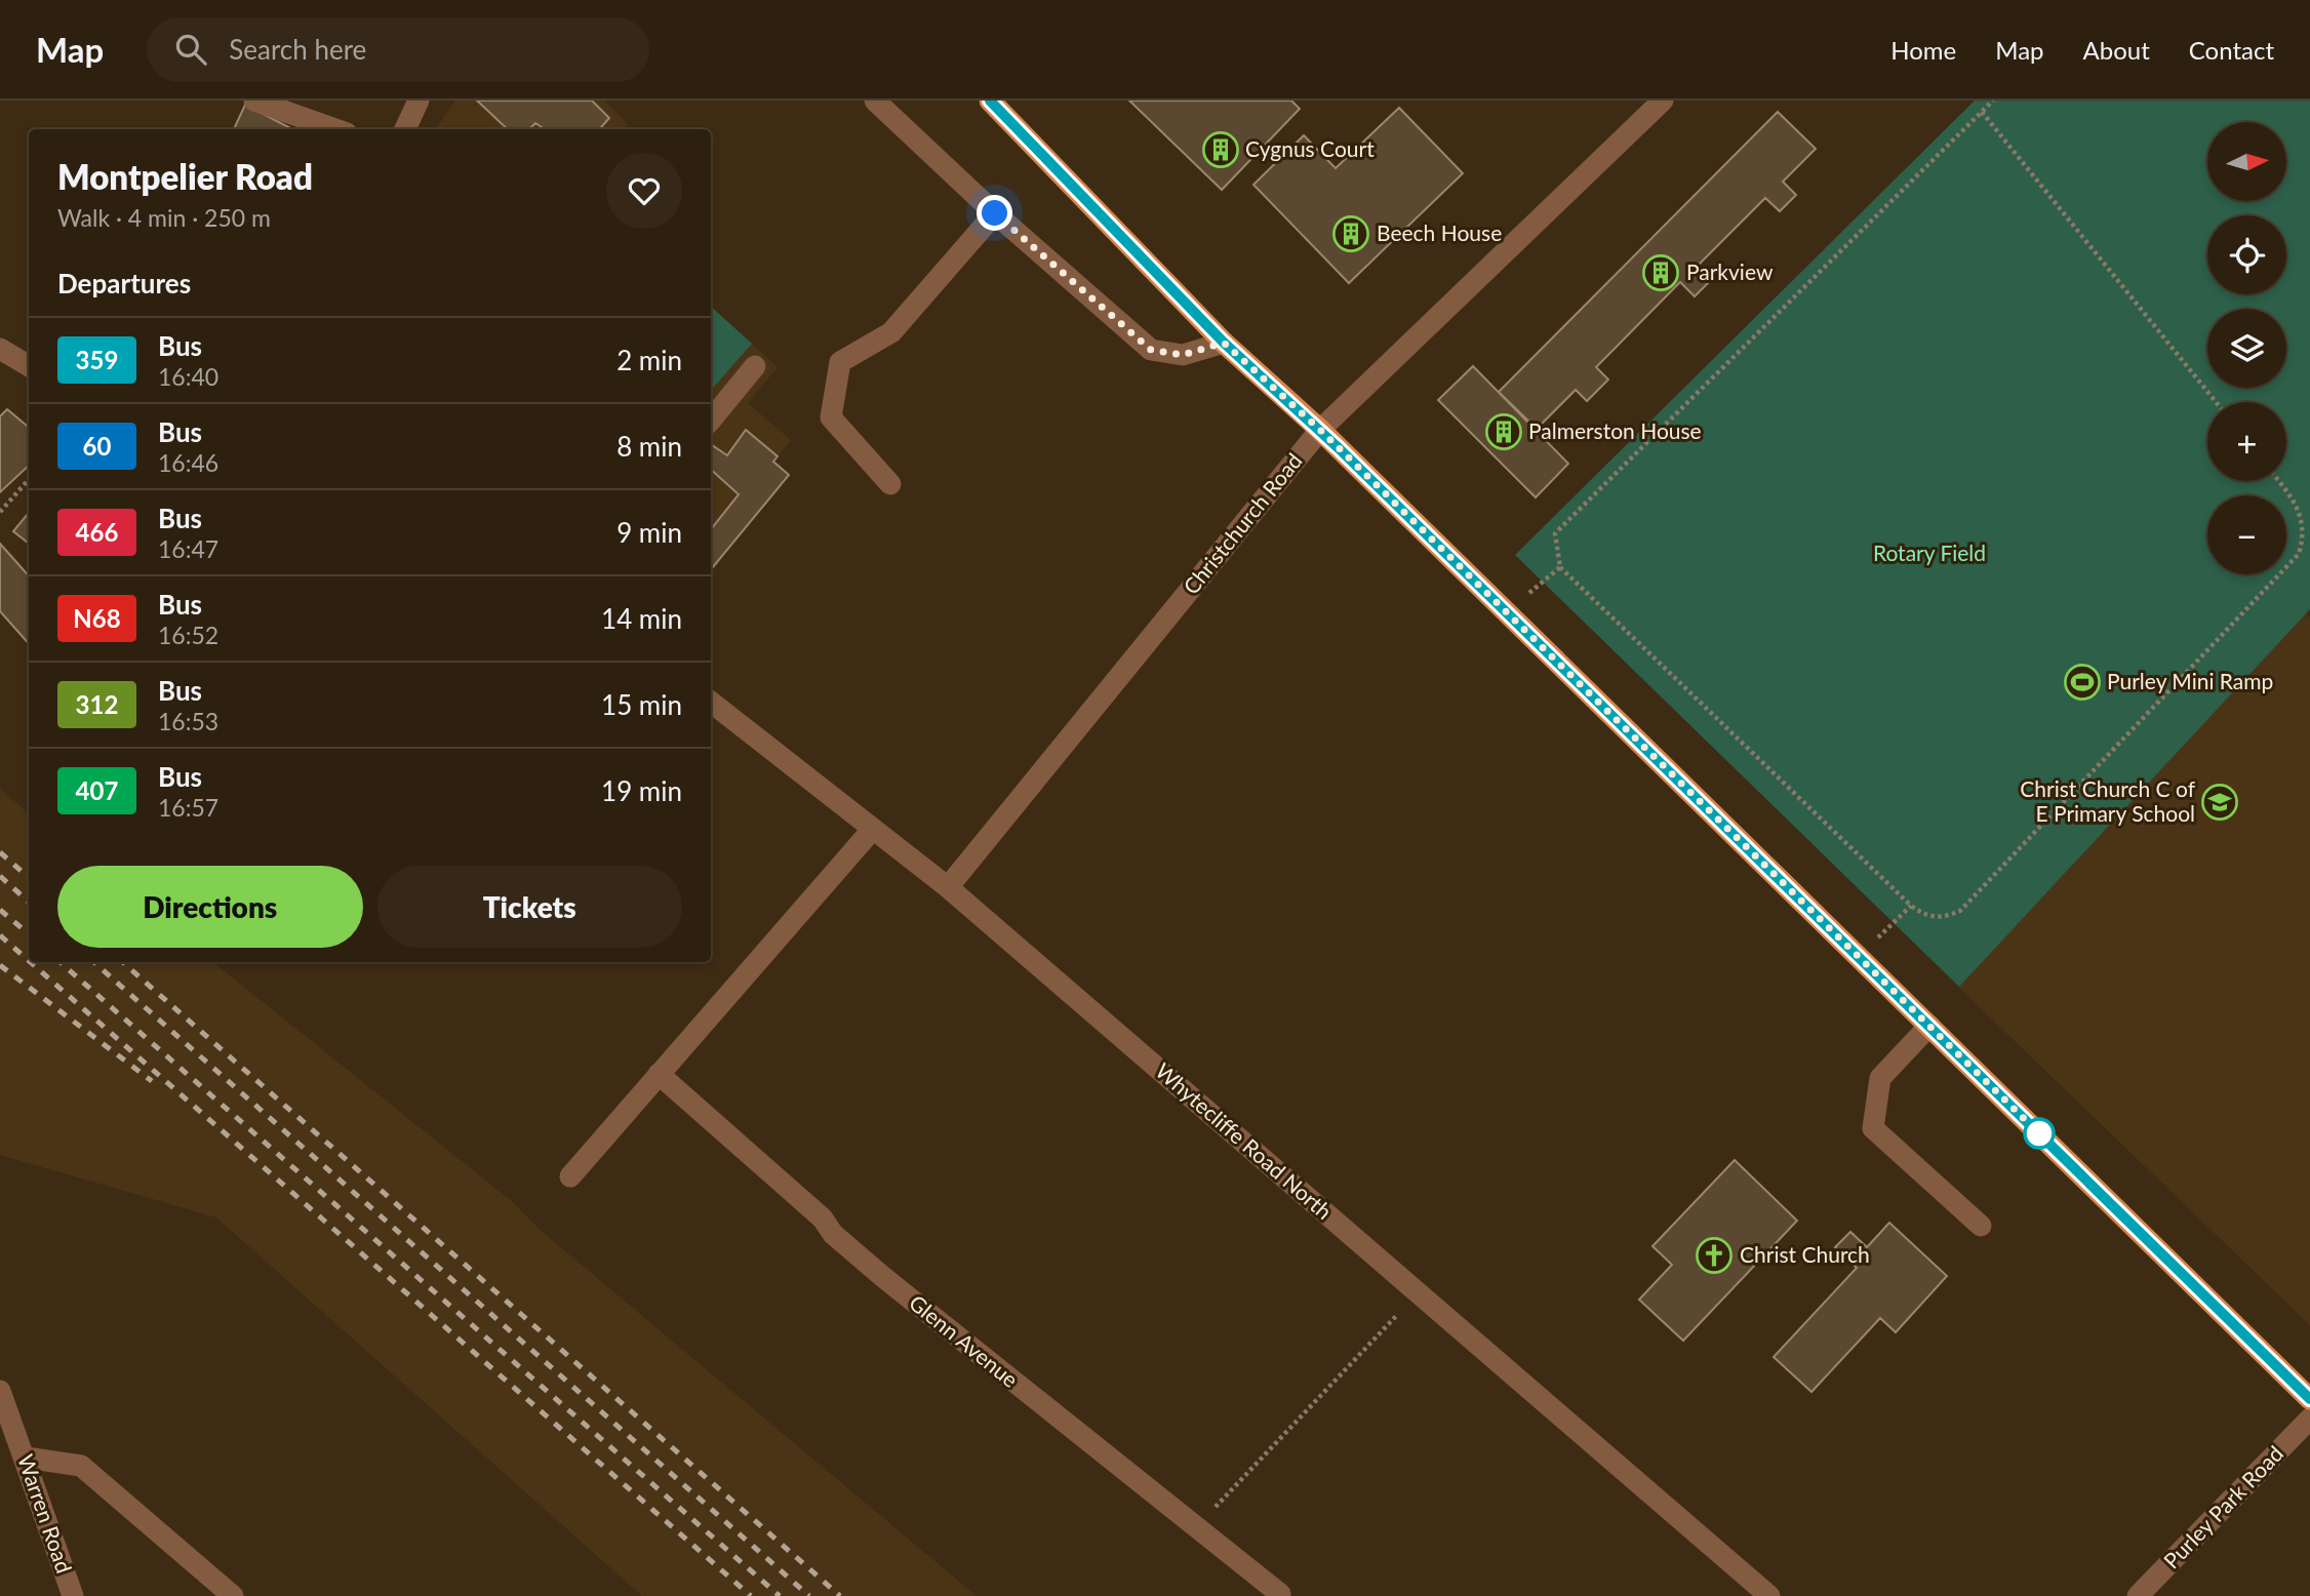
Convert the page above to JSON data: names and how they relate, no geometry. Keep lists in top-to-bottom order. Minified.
{"streets":{"street":["Christchurch Road","Whytecliffe Road North","Glenn Avenue","Purley Park Road","Warren Road"]},"crossings":[["Christchurch Road","Whytecliffe Road North"]],"parks":["Rotary Field"],"places":{"building":["Cygnus Court","Beech House","Parkview","Palmerston House"],"sports":["Purley Mini Ramp"],"school or university":["Christ Church C of E Primary School"],"church":["Christ Church"]},"lines":["bus line 359"],"north":"right","page":{"header":"Map","search":"Search here","nav":["Home","Map","About","Contact"],"map_buttons":["+","−"],"heading":[["Montpelier Road","Walk · 4 min · 250 m"],"Departures"],"list":[{"mark":"359","name":"Bus","note":"16:40","value":"2 min"},{"mark":"60","name":"Bus","note":"16:46","value":"8 min"},{"mark":"466","name":"Bus","note":"16:47","value":"9 min"},{"mark":"N68","name":"Bus","note":"16:52","value":"14 min"},{"mark":"312","name":"Bus","note":"16:53","value":"15 min"},{"mark":"407","name":"Bus","note":"16:57","value":"19 min"}],"buttons":["Directions","Tickets"]}}
